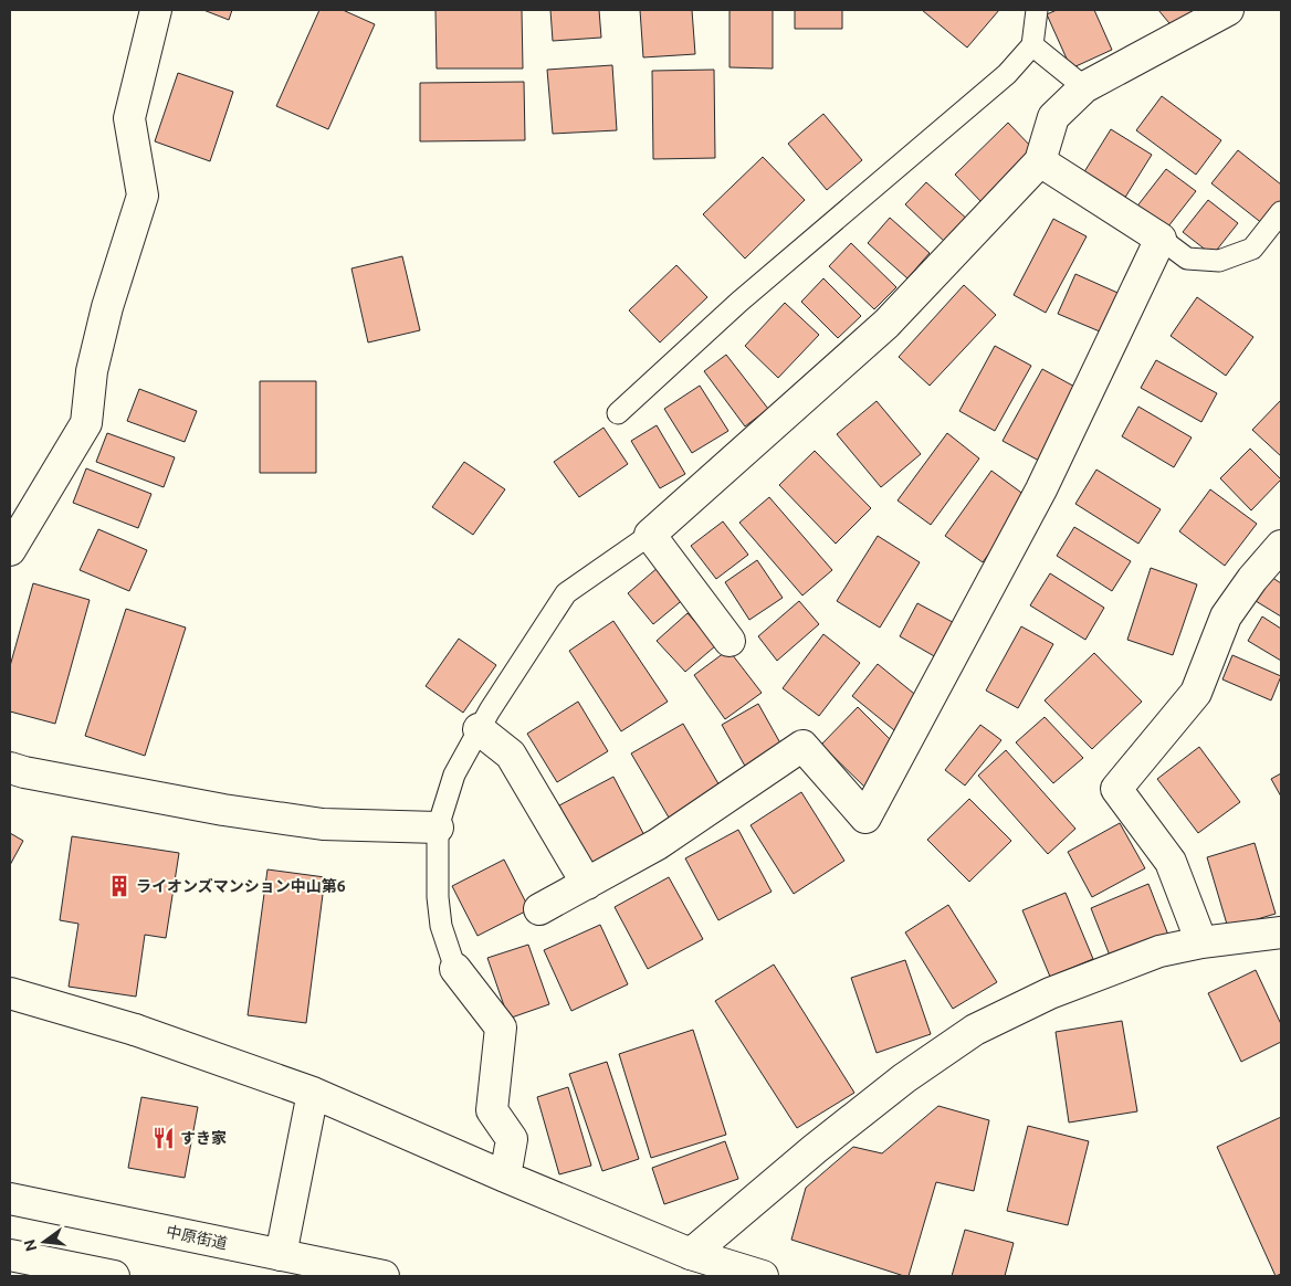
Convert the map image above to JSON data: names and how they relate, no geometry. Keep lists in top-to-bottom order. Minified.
{"streets":{"street":["中原街道"]},"places":{"building":["ライオンズマンション中山第6"],"restaurant":["すき家"]},"north":"left"}
